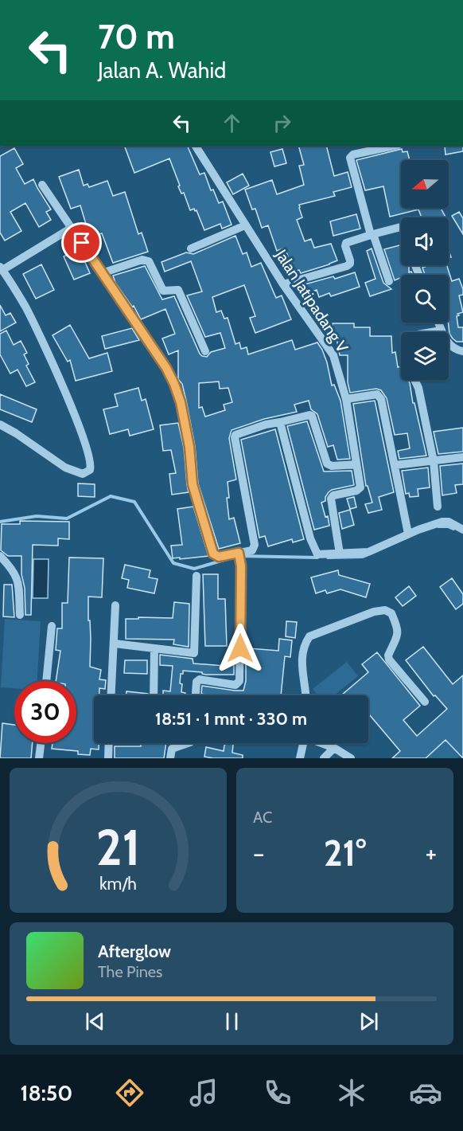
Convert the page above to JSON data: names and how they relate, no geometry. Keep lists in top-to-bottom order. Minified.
{"streets":{"street":["Jalan Jatipadang V"]},"north":"left","page":{"turn":["70 m","Jalan A. Wahid"],"limit":"30","trip":"18:51 · 1 mnt · 330 m","tile":"AC","heat":["−","21°","+"],"song":["Afterglow","The Pines"],"tabs":"18:50","gauge":["21","km/h"]}}
